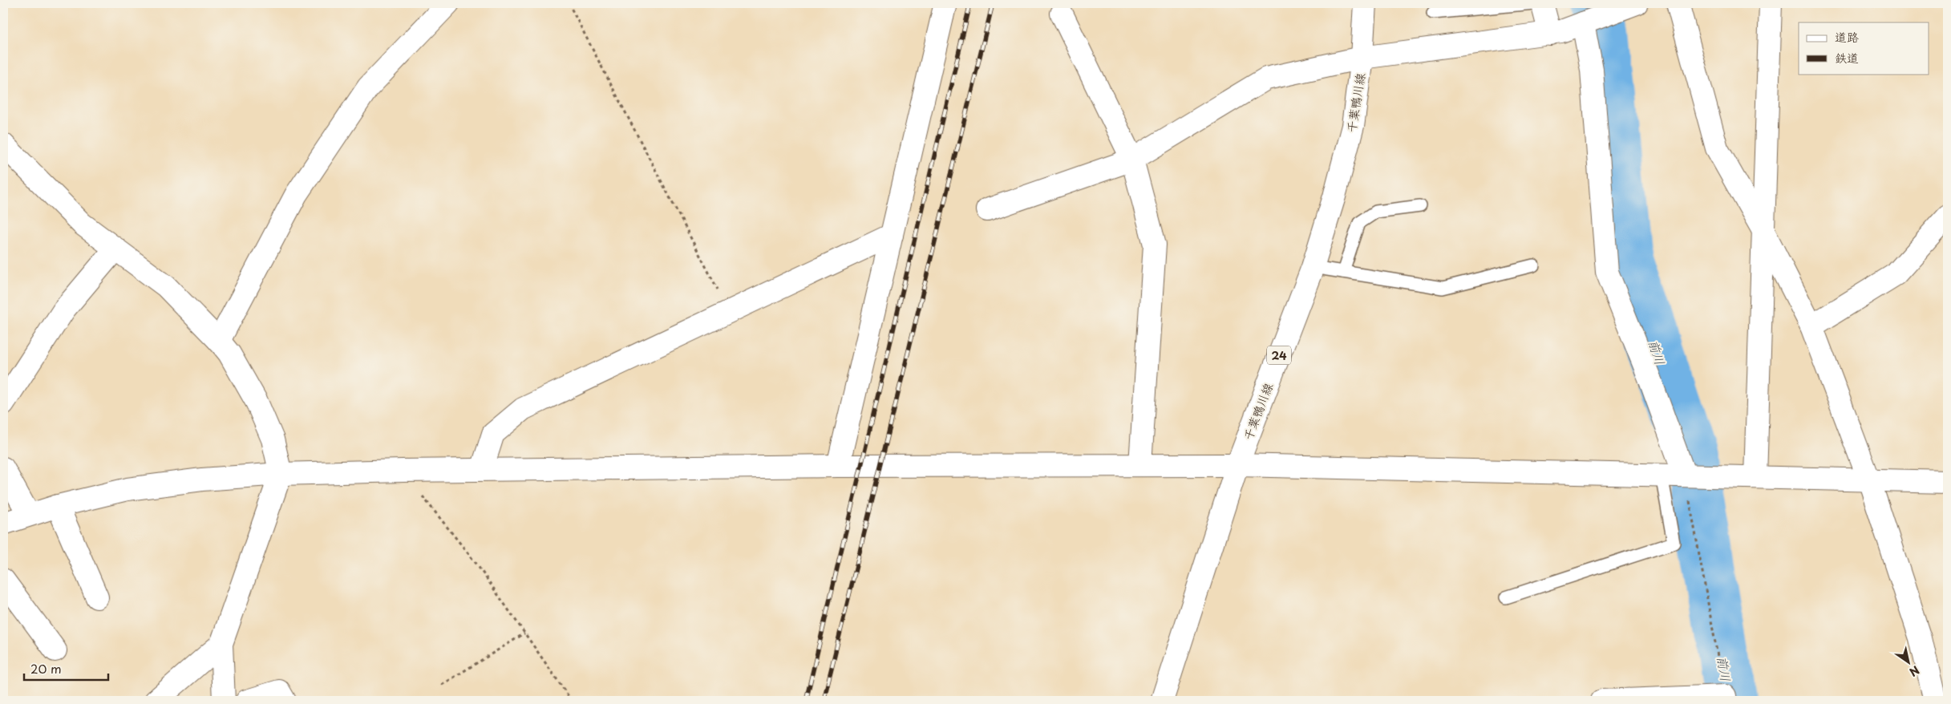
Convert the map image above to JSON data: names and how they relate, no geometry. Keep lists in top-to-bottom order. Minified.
{"streets":{"street":["千葉鴨川線","24"]},"water":["前川"],"legend":["道路","鉄道"],"scale_bar":"20 m","north":"bottom right"}
